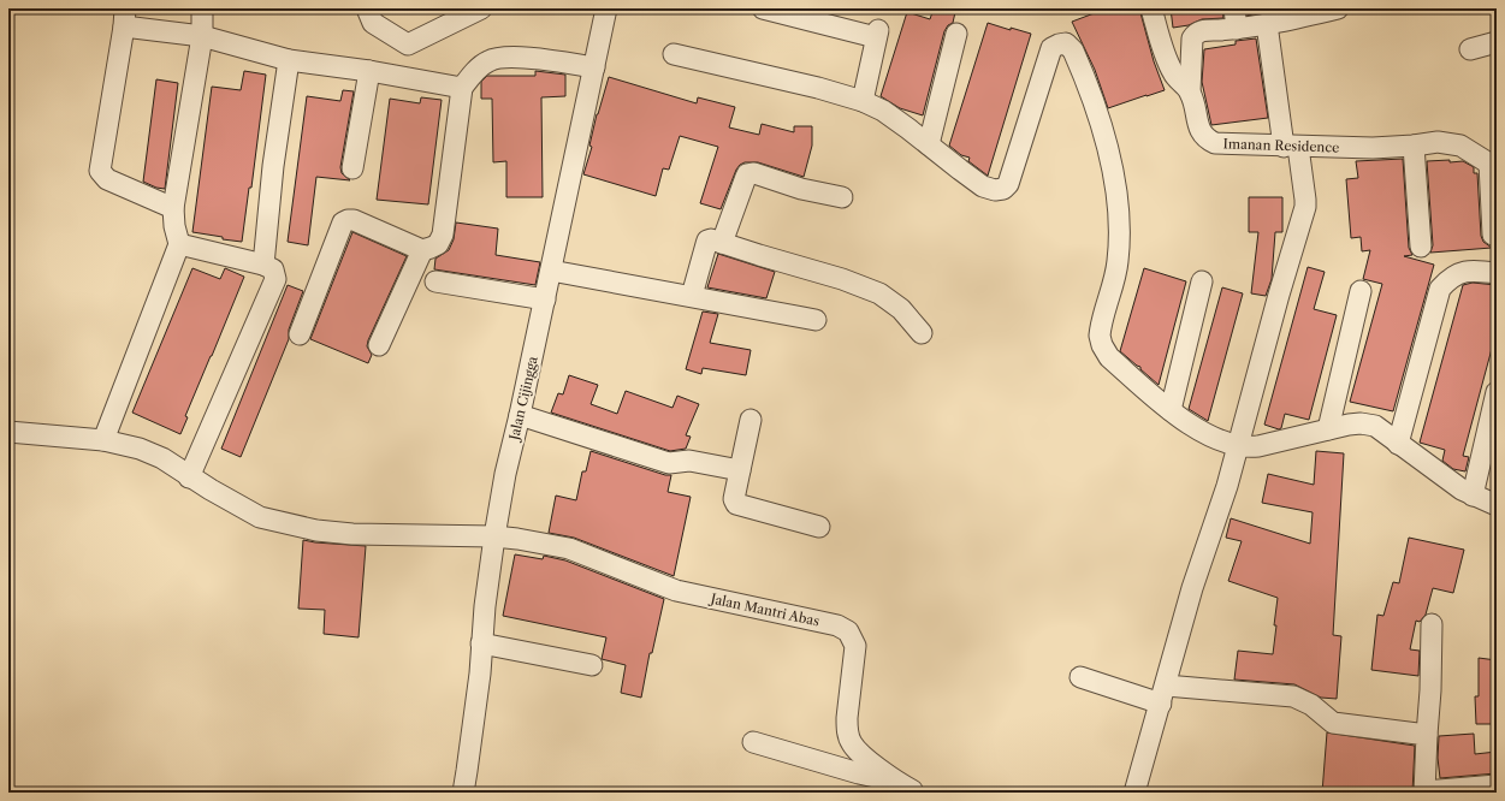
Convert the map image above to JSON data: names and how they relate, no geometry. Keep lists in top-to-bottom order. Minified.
{"streets":{"street":["Imanan Residence","Jalan Cijingga","Jalan Mantri Abas"]},"crossings":[["Jalan Cijingga","Jalan Mantri Abas"]]}
